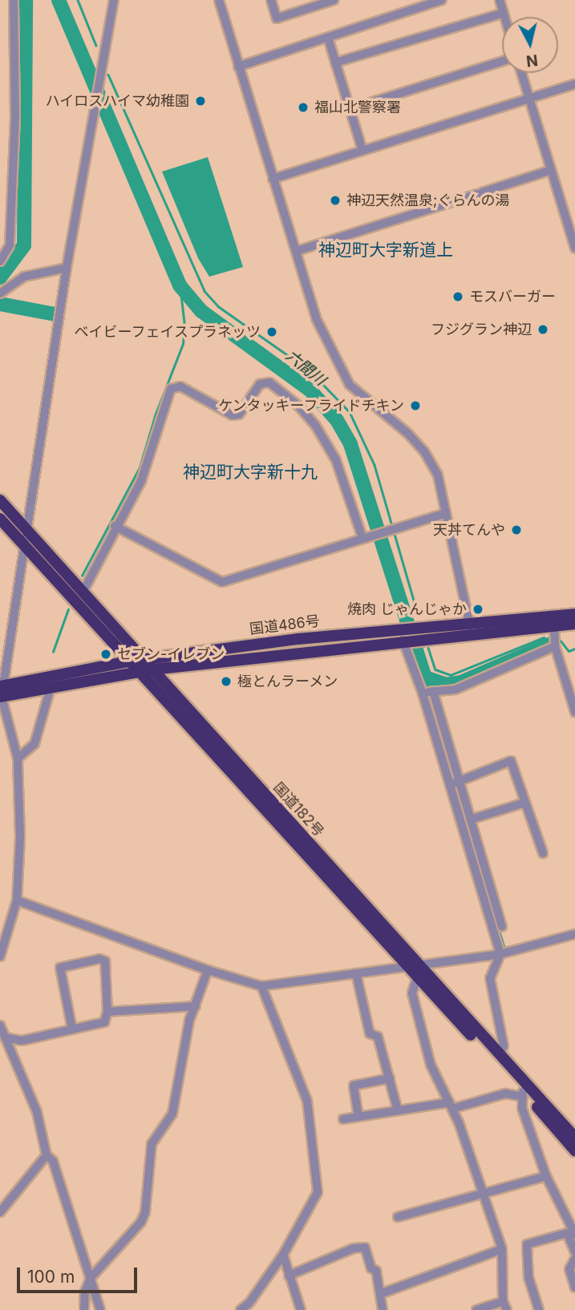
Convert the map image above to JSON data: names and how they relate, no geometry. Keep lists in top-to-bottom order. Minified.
{"streets":{"highway":["国道486号","国道182号"]},"crossings":[["国道486号","国道182号"]],"districts":["神辺町大字新道上","神辺町大字新十九"],"water":["六間川"],"places":["ハイロスハイマ幼稚園","福山北警察署","神辺天然温泉;ぐらんの湯","モスバーガー","フジグラン神辺","ベイビーフェイスプラネッツ","ケンタッキーフライドチキン","天丼てんや","焼肉 じゃんじゃか","セブン-イレブン","極とんラーメン"],"scale_bar":"100 m","north":"bottom"}
